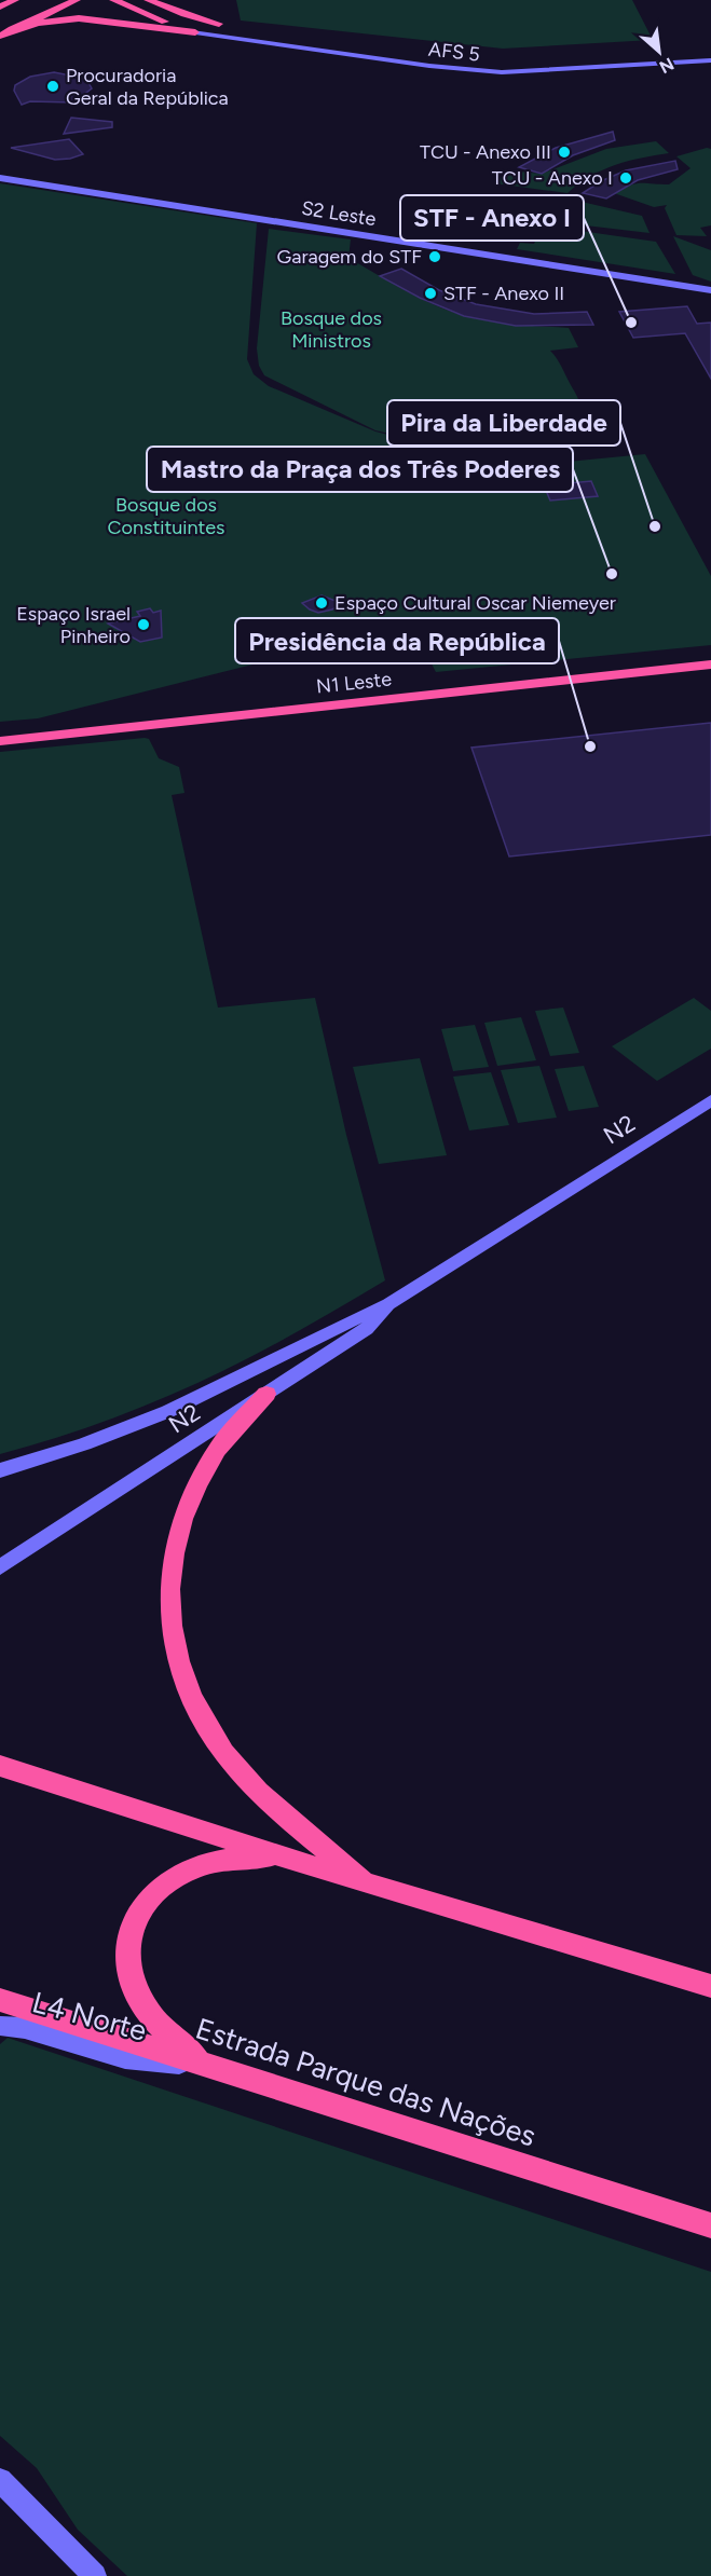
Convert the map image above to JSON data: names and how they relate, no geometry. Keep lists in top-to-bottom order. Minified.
{"streets":{"highway":["N1 Leste","Estrada Parque das Nações"],"main road":["AFS 5","S2 Leste","N2","L4 Norte"]},"crossings":[["L4 Norte","Estrada Parque das Nações"]],"parks":["Bosque dos Ministros","Bosque dos Constituintes"],"places":["Procuradoria Geral da República","TCU - Anexo III","TCU - Anexo I","Garagem do STF","STF - Anexo II","STF - Anexo I","Pira da Liberdade","Mastro da Praça dos Três Poderes","Espaço Cultural Oscar Niemeyer","Espaço Israel Pinheiro","Presidência da República"],"north":"bottom right"}
